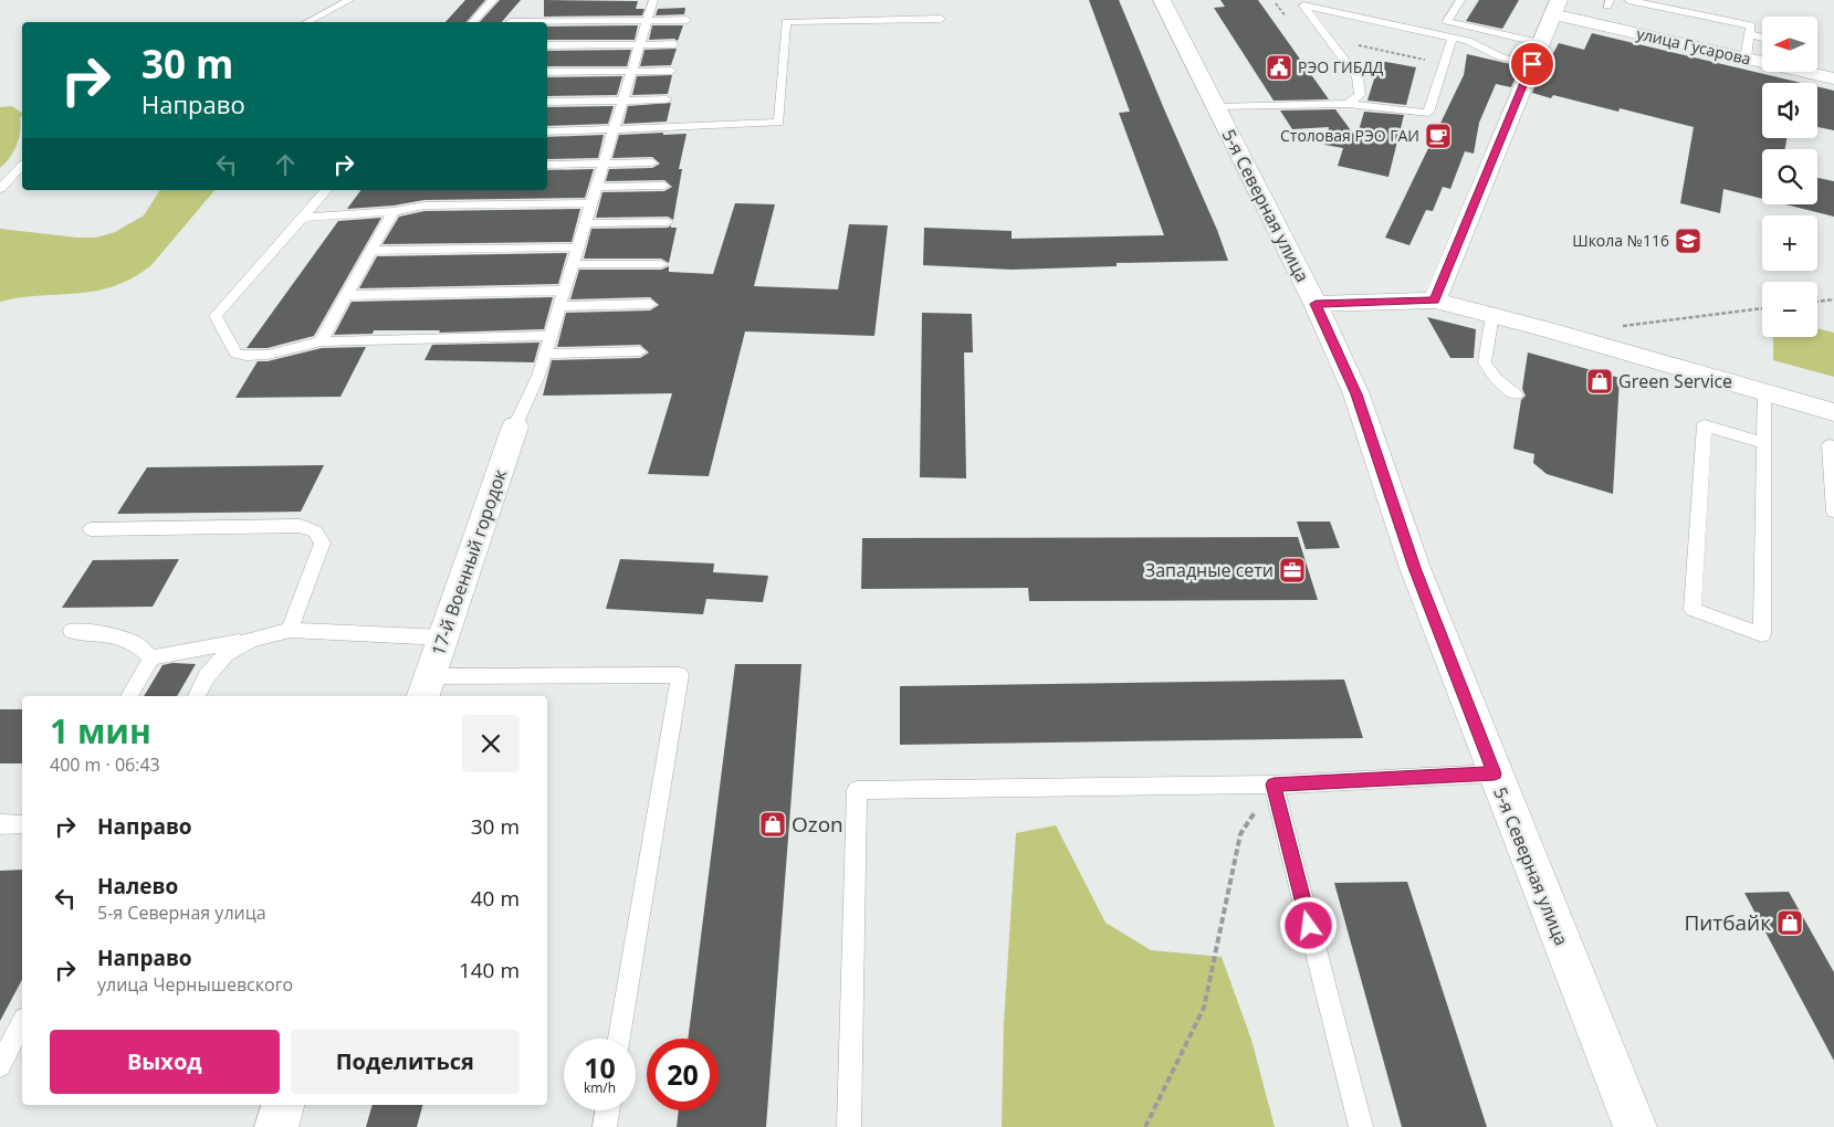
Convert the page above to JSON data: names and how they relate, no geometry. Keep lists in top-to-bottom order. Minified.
{"streets":{"street":["улица Гусарова","5-я Северная улица","17-й Военный городок"]},"places":{"public building":["РЭО ГИБДД"],"cafe":["Столовая РЭО ГАИ"],"school or university":["Школа №116"],"shop":["Green Service","Ozon","Питбайк"],"office":["Западные сети"]},"north":"left","page":{"map_buttons":["+","−"],"turn":["30 m","Направо"],"heading":["1 мин","400 m · 06:43"],"list":[{"name":"Направо","value":"30 m"},{"name":"Налево","note":"5-я Северная улица","value":"40 m"},{"name":"Направо","note":"улица Чернышевского","value":"140 m"}],"buttons":["Выход","Поделиться"],"speed":"10 km/h","limit":"20"}}
